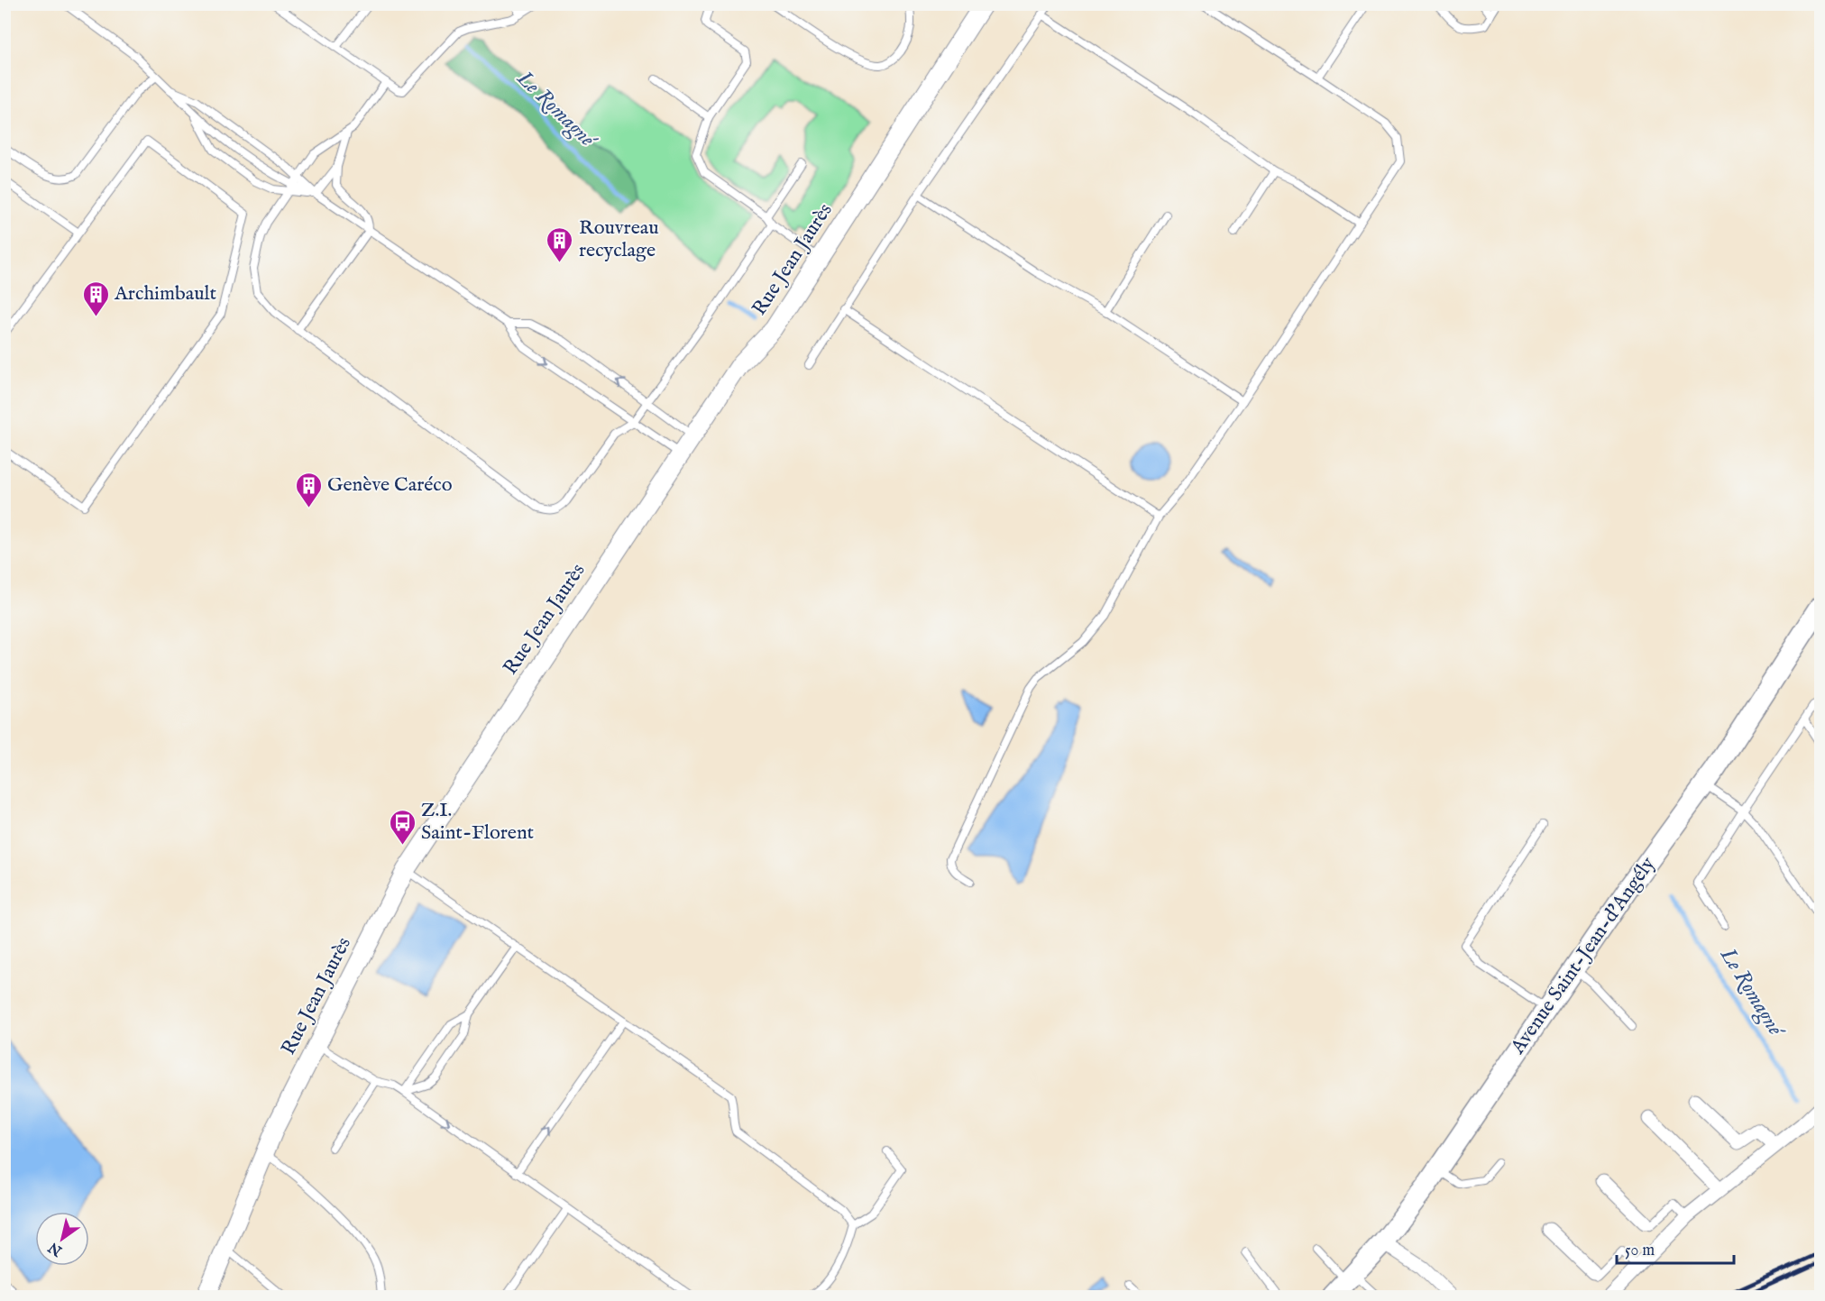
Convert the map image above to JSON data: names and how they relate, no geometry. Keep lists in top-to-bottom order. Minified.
{"streets":{"main road":["Avenue Saint-Jean-d'Angély"],"street":["Rue Jean Jaurès"]},"water":["Le Romagné"],"places":{"building":["Rouvreau recyclage","Archimbault","Genève Caréco"],"bus stop":["Z.I. Saint-Florent"]},"scale_bar":"50 m","north":"bottom left"}
